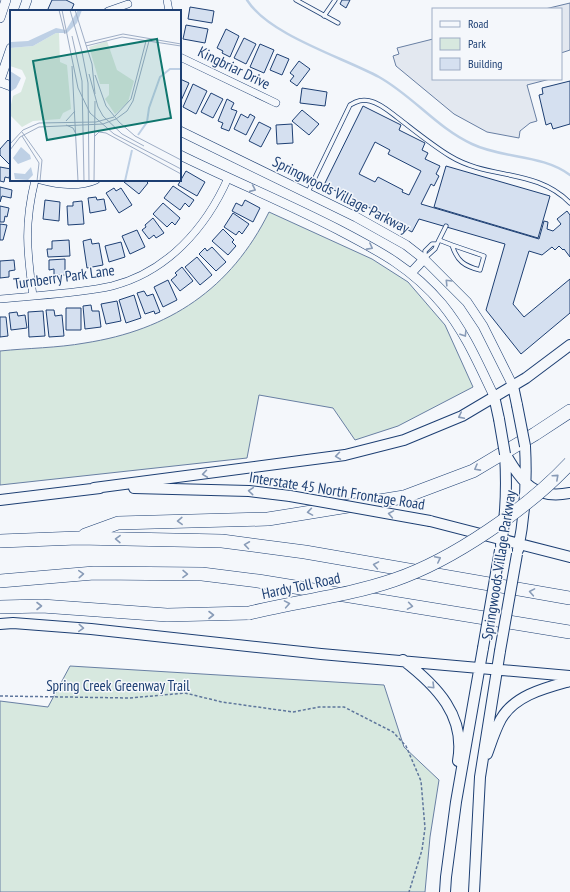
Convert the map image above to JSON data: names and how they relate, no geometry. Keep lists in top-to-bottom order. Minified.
{"streets":{"highway":["Hardy Toll Road"],"main road":["Springwoods Village Parkway","Interstate 45 North Frontage Road"],"street":["Kingbriar Drive","Turnberry Park Lane"],"path":["Spring Creek Greenway Trail"]},"crossings":[["Springwoods Village Parkway","Turnberry Park Lane"],["Springwoods Village Parkway","Interstate 45 North Frontage Road"]],"legend":["Road","Park","Building"]}
